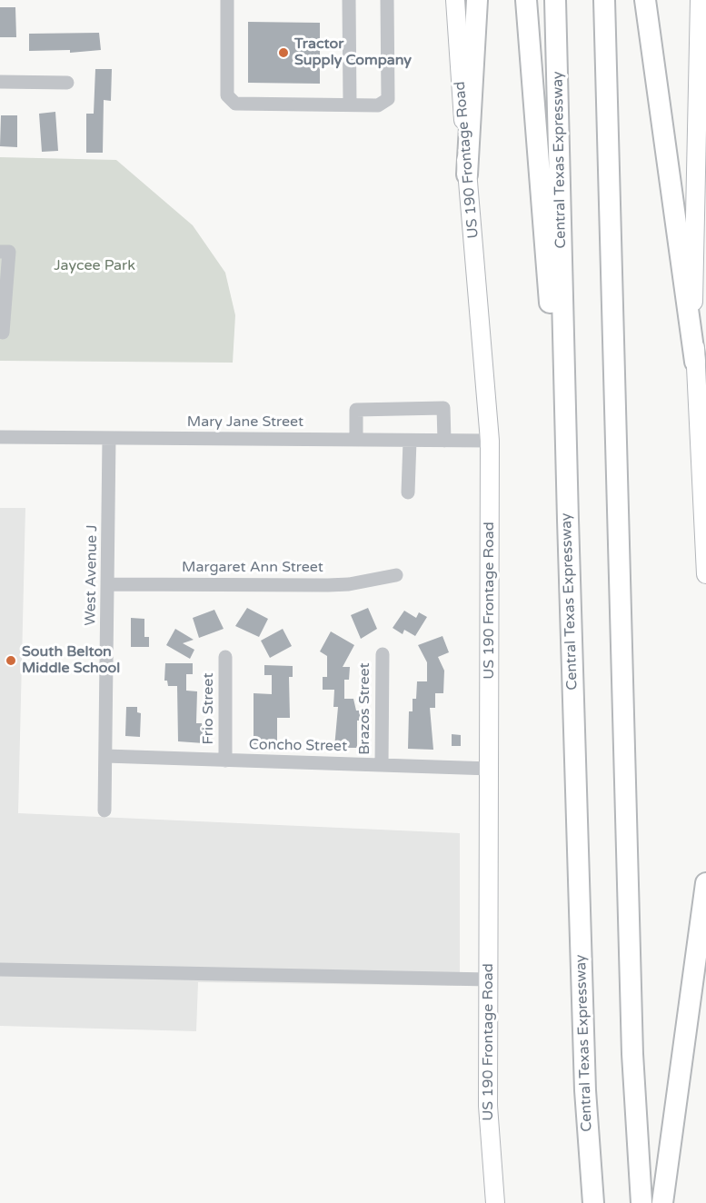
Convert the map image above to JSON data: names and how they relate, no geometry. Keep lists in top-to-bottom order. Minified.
{"streets":{"highway":["Central Texas Expressway"],"main road":["US 190 Frontage Road"],"street":["Mary Jane Street","Margaret Ann Street","West Avenue J","Frio Street","Brazos Street","Concho Street"]},"crossings":[["US 190 Frontage Road","Mary Jane Street"],["US 190 Frontage Road","Concho Street"],["Mary Jane Street","West Avenue J"],["Margaret Ann Street","West Avenue J"],["West Avenue J","Concho Street"],["Frio Street","Concho Street"],["Brazos Street","Concho Street"]],"parks":["Jaycee Park"],"places":["Tractor Supply Company","South Belton Middle School"]}
